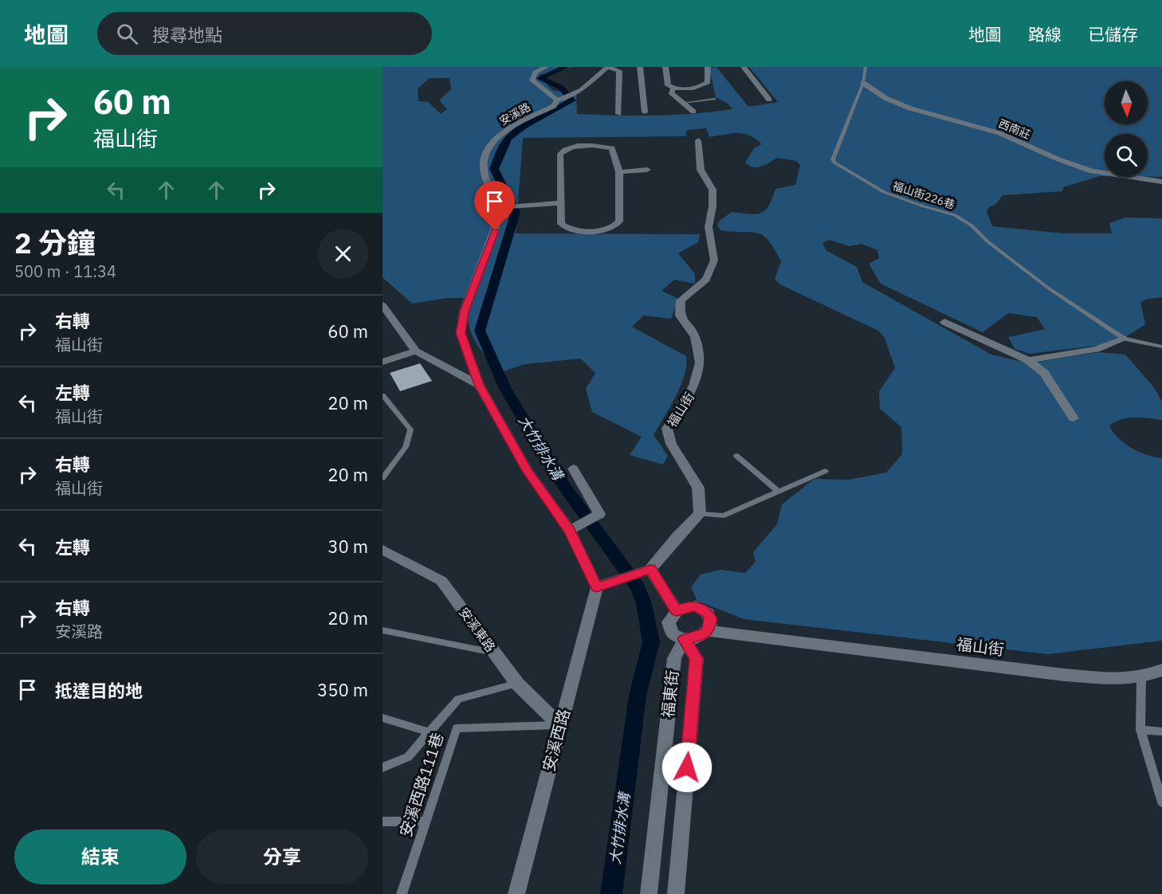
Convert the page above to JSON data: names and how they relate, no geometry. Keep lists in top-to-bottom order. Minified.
{"streets":{"street":["安溪路","西南莊","福山街","安溪東路","福東街","安溪西路"],"lane":["福山街226巷","安溪西路111巷"]},"crossings":[["西南莊","福山街226巷"],["福山街","福東街"],["安溪東路","安溪西路"],["安溪東路","安溪西路111巷"],["安溪西路","安溪西路111巷"]],"water":["大竹排水溝"],"north":"bottom","page":{"header":"地圖","search":"搜尋地點","nav":["地圖","路線","已儲存"],"turn":["60 m","福山街"],"heading":["2 分鐘","500 m · 11:34"],"list":[{"name":"右轉","note":"福山街","value":"60 m"},{"name":"左轉","note":"福山街","value":"20 m"},{"name":"右轉","note":"福山街","value":"20 m"},{"name":"左轉","value":"30 m"},{"name":"右轉","note":"安溪路","value":"20 m"},{"name":"抵達目的地","value":"350 m"}],"buttons":["結束","分享"]}}
